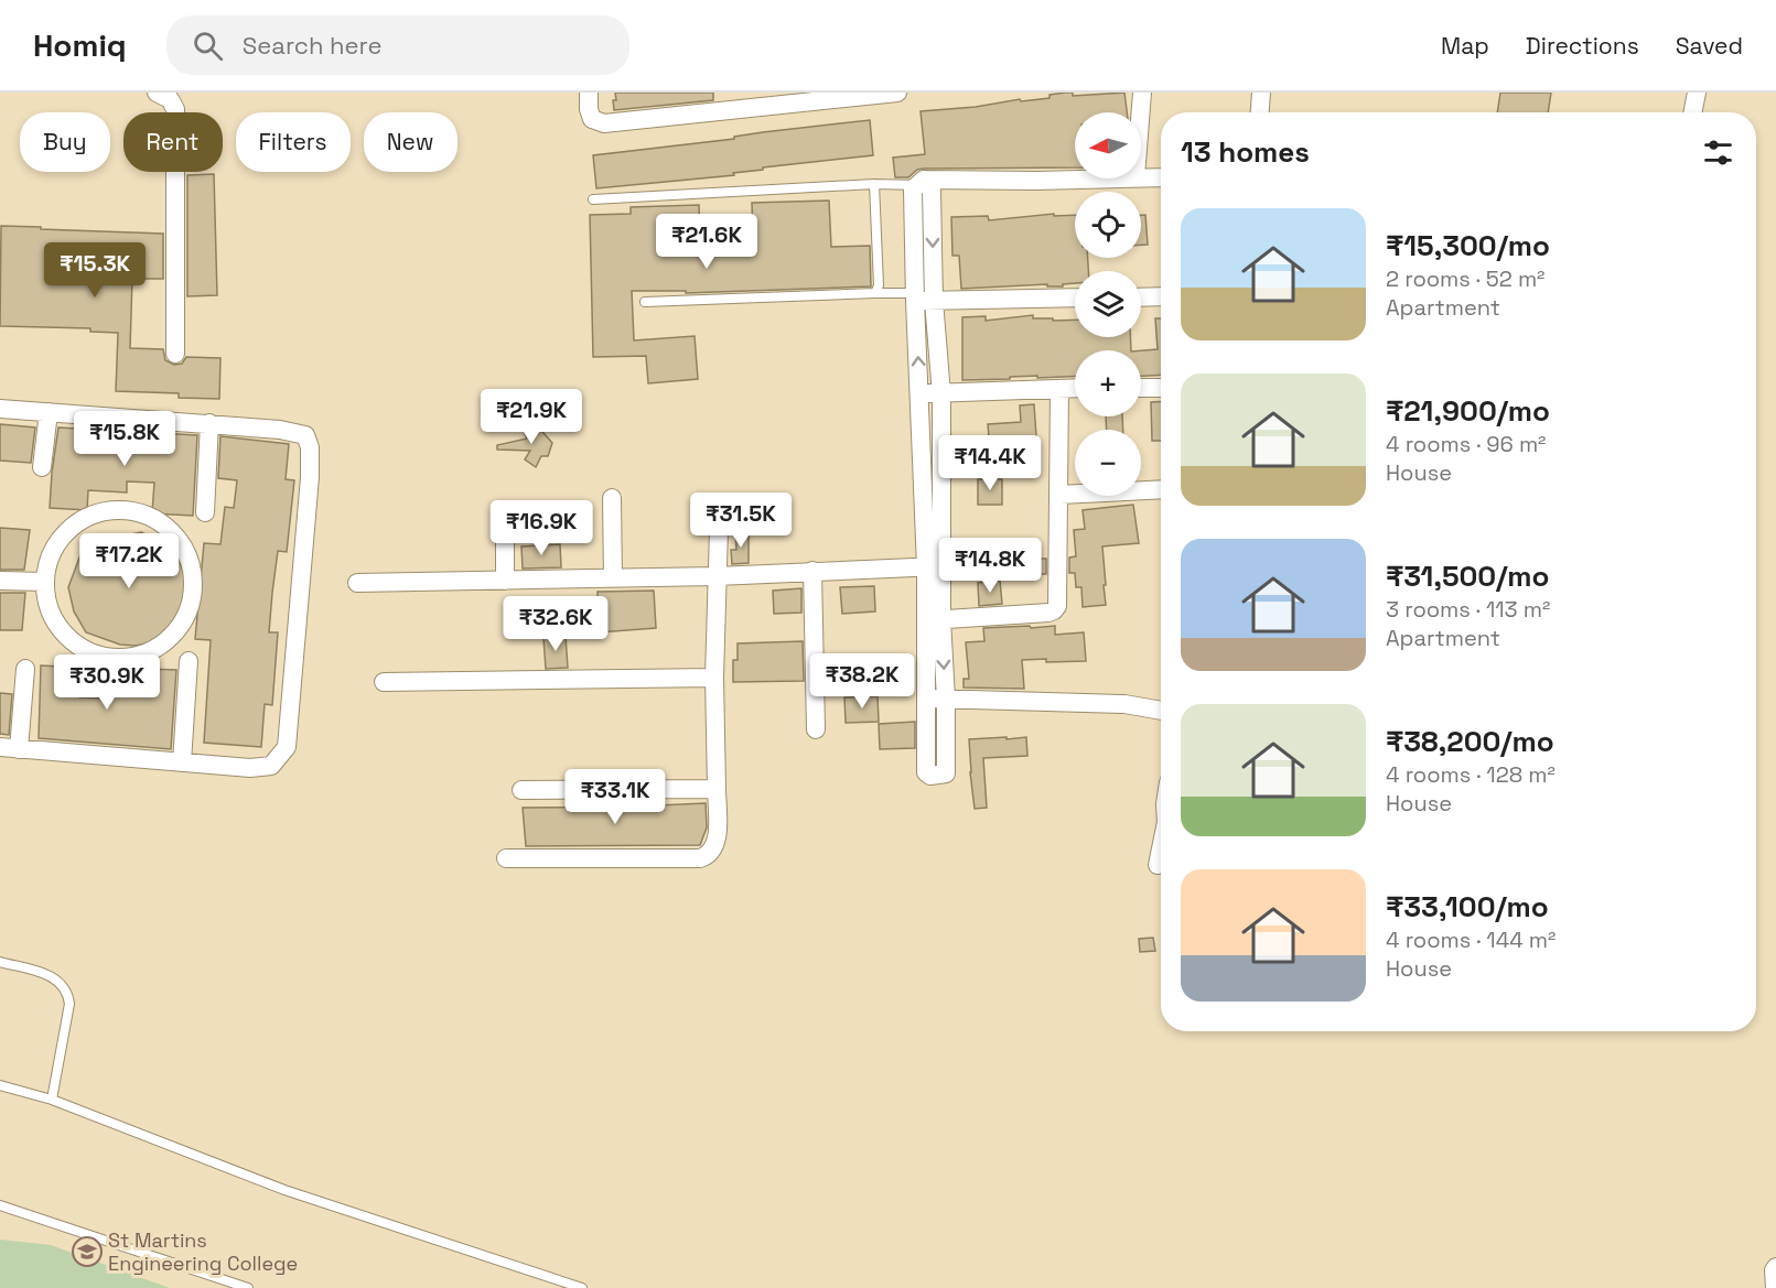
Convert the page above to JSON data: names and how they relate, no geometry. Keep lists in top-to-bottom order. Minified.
{"places":{"school or university":["St Martins Engineering College"]},"north":"left","page":{"header":"Homiq","search":"Search here","nav":["Map","Directions","Saved"],"map_buttons":["+","−"],"chip":["Buy","Rent","Filters","New"],"heading":"13 homes","list":[{"name":"₹15,300/mo","note":"2 rooms · 52 m² · Apartment"},{"name":"₹21,900/mo","note":"4 rooms · 96 m² · House"},{"name":"₹31,500/mo","note":"3 rooms · 113 m² · Apartment"},{"name":"₹38,200/mo","note":"4 rooms · 128 m² · House"},{"name":"₹33,100/mo","note":"4 rooms · 144 m² · House"}],"price":["₹21.6K","₹15.3K","₹21.9K","₹15.8K","₹14.4K","₹31.5K","₹16.9K","₹17.2K","₹14.8K","₹32.6K","₹38.2K","₹30.9K","₹33.1K"]}}
